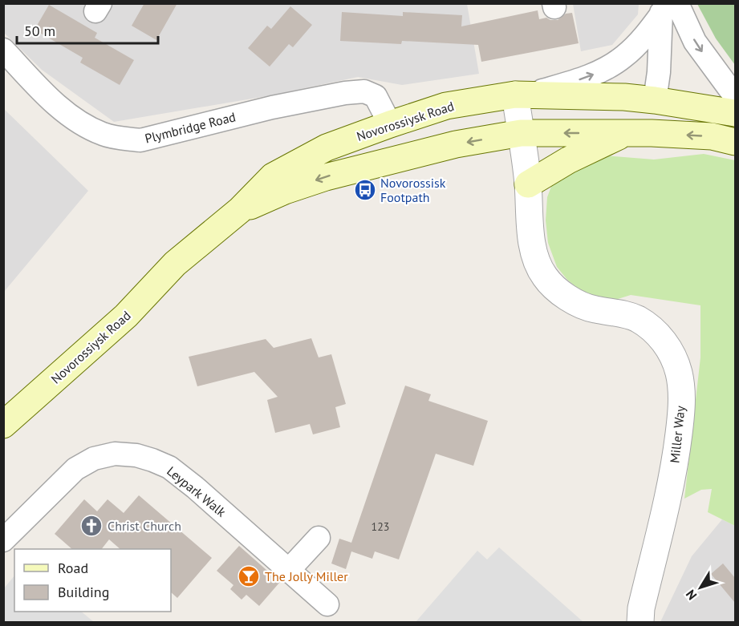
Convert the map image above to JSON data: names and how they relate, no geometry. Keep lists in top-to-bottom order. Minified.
{"streets":{"main road":["Novorossiysk Road"],"street":["Plymbridge Road","Miller Way","Leypark Walk"]},"crossings":[["Novorossiysk Road","Plymbridge Road"],["Novorossiysk Road","Miller Way"]],"places":{"bus stop":["Novorossisk Footpath"],"church":["Christ Church"],"bar":["The Jolly Miller"]},"house_numbers":["123"],"legend":["Road","Building"],"scale_bar":"50 m","north":"bottom left"}
